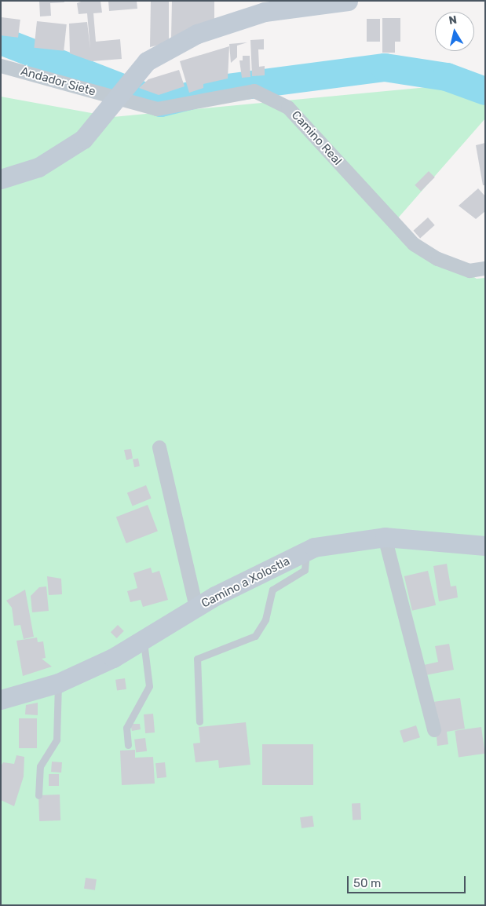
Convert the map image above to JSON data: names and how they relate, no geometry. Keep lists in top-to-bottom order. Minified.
{"streets":{"street":["Andador Siete","Camino Real","Camino a Xolostla"]},"crossings":[["Andador Siete","Camino Real"]],"scale_bar":"50 m","north":"top"}
